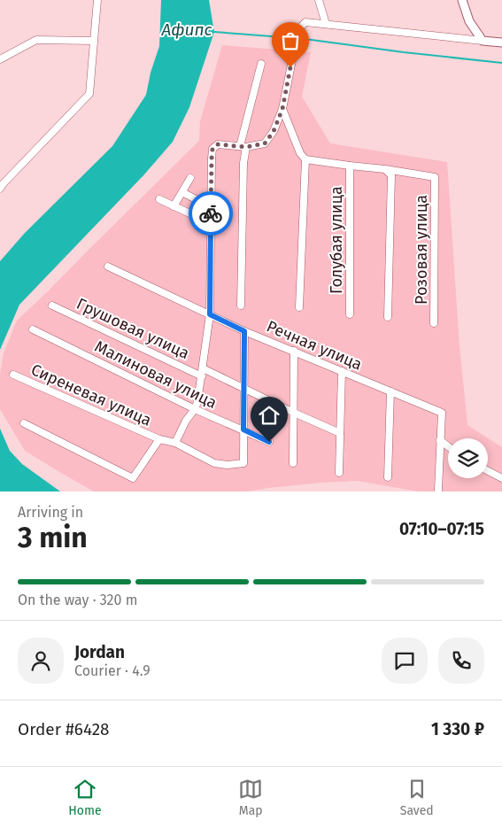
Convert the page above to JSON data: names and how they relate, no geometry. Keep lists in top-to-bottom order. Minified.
{"streets":{"street":["Голубая улица","Розовая улица","Грушовая улица","Речная улица","Малиновая улица","Сиреневая улица"]},"crossings":[["Малиновая улица","Сиреневая улица"]],"water":["Афипс"],"page":{"heading":["3 min","Arriving in","07:10–07:15"],"panel":["Jordan","Courier · 4.9","Order #6428","1 330 ₽"],"bar":"On the way · 320 m","tabs":["Home","Map","Saved"]}}
